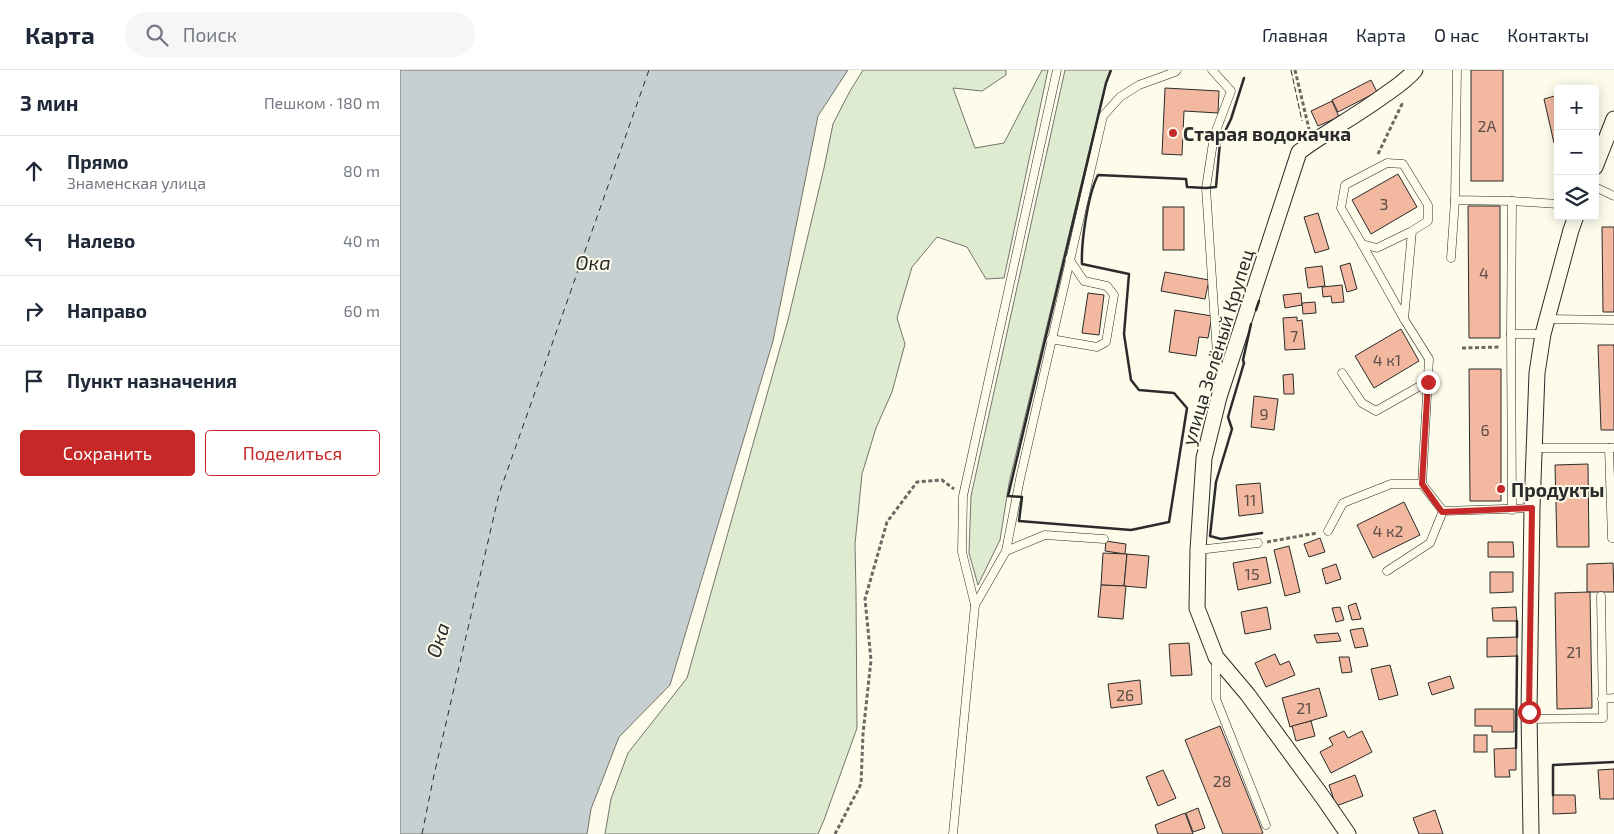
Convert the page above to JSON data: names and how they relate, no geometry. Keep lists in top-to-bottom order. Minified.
{"streets":{"street":["улица Зелёный Крупец"]},"water":["Ока"],"places":["Старая водокачка","Продукты"],"house_numbers":["2А","3","4","7","4 к1","9","6","11","4 к2","15","21","26","21","28"],"page":{"header":"Карта","search":"Поиск","nav":["Главная","Карта","О нас","Контакты"],"heading":["3 мин","Пешком · 180 m"],"map_buttons":["+","−"],"list":[["Прямо","Знаменская улица","80 m"],["Налево","40 m"],["Направо","60 m"],"Пункт назначения"],"buttons":["Сохранить","Поделиться"]}}
